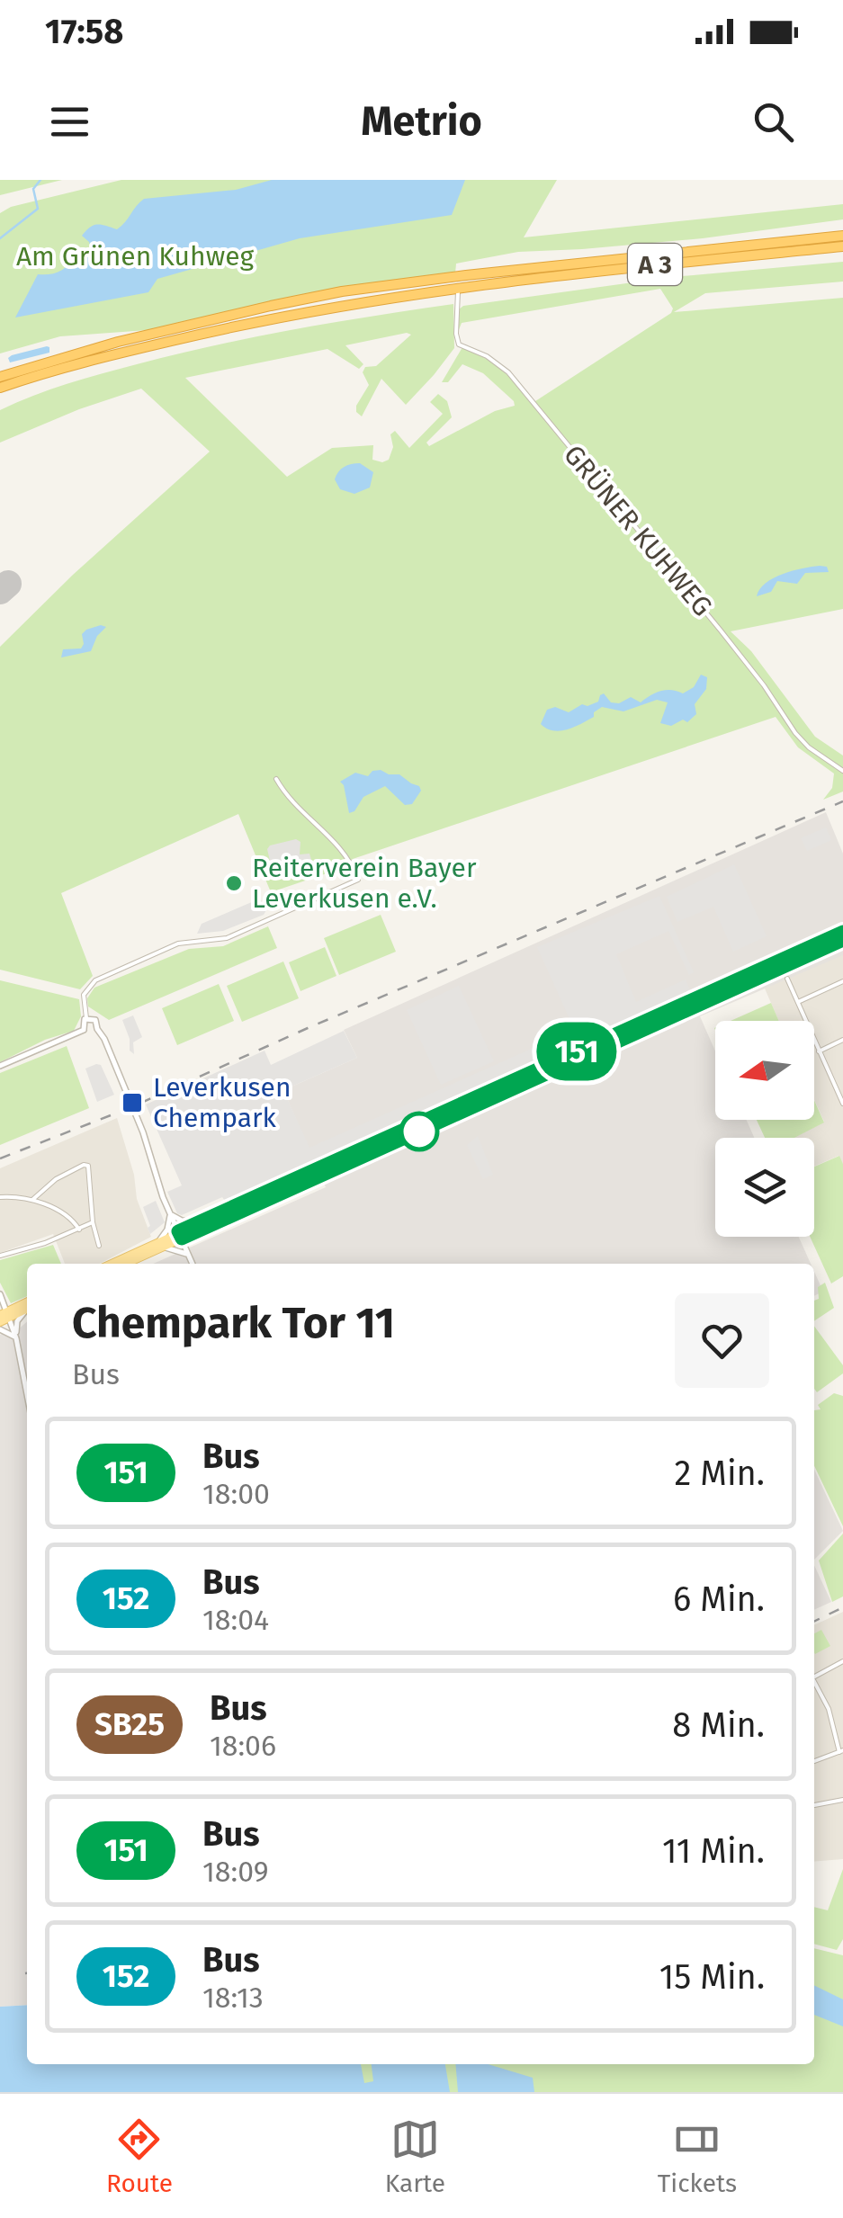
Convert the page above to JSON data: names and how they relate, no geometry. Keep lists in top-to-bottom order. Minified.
{"streets":{"highway":["A 3"],"street":["GRÜNER KUHWEG"]},"crossings":[["A 3","GRÜNER KUHWEG"]],"parks":["Am Grünen Kuhweg"],"places":{"other":["Reiterverein Bayer Leverkusen e.V."],"transit":["Leverkusen Chempark"]},"lines":["bus line 151"],"north":"left","page":{"status":"17:58","header":"Metrio","on_map":"151","heading":["Chempark Tor 11","Bus"],"list":[{"mark":"151","name":"Bus","note":"18:00","value":"2 Min."},{"mark":"152","name":"Bus","note":"18:04","value":"6 Min."},{"mark":"SB25","name":"Bus","note":"18:06","value":"8 Min."},{"mark":"151","name":"Bus","note":"18:09","value":"11 Min."},{"mark":"152","name":"Bus","note":"18:13","value":"15 Min."}],"tabs":["Route","Karte","Tickets"]}}
